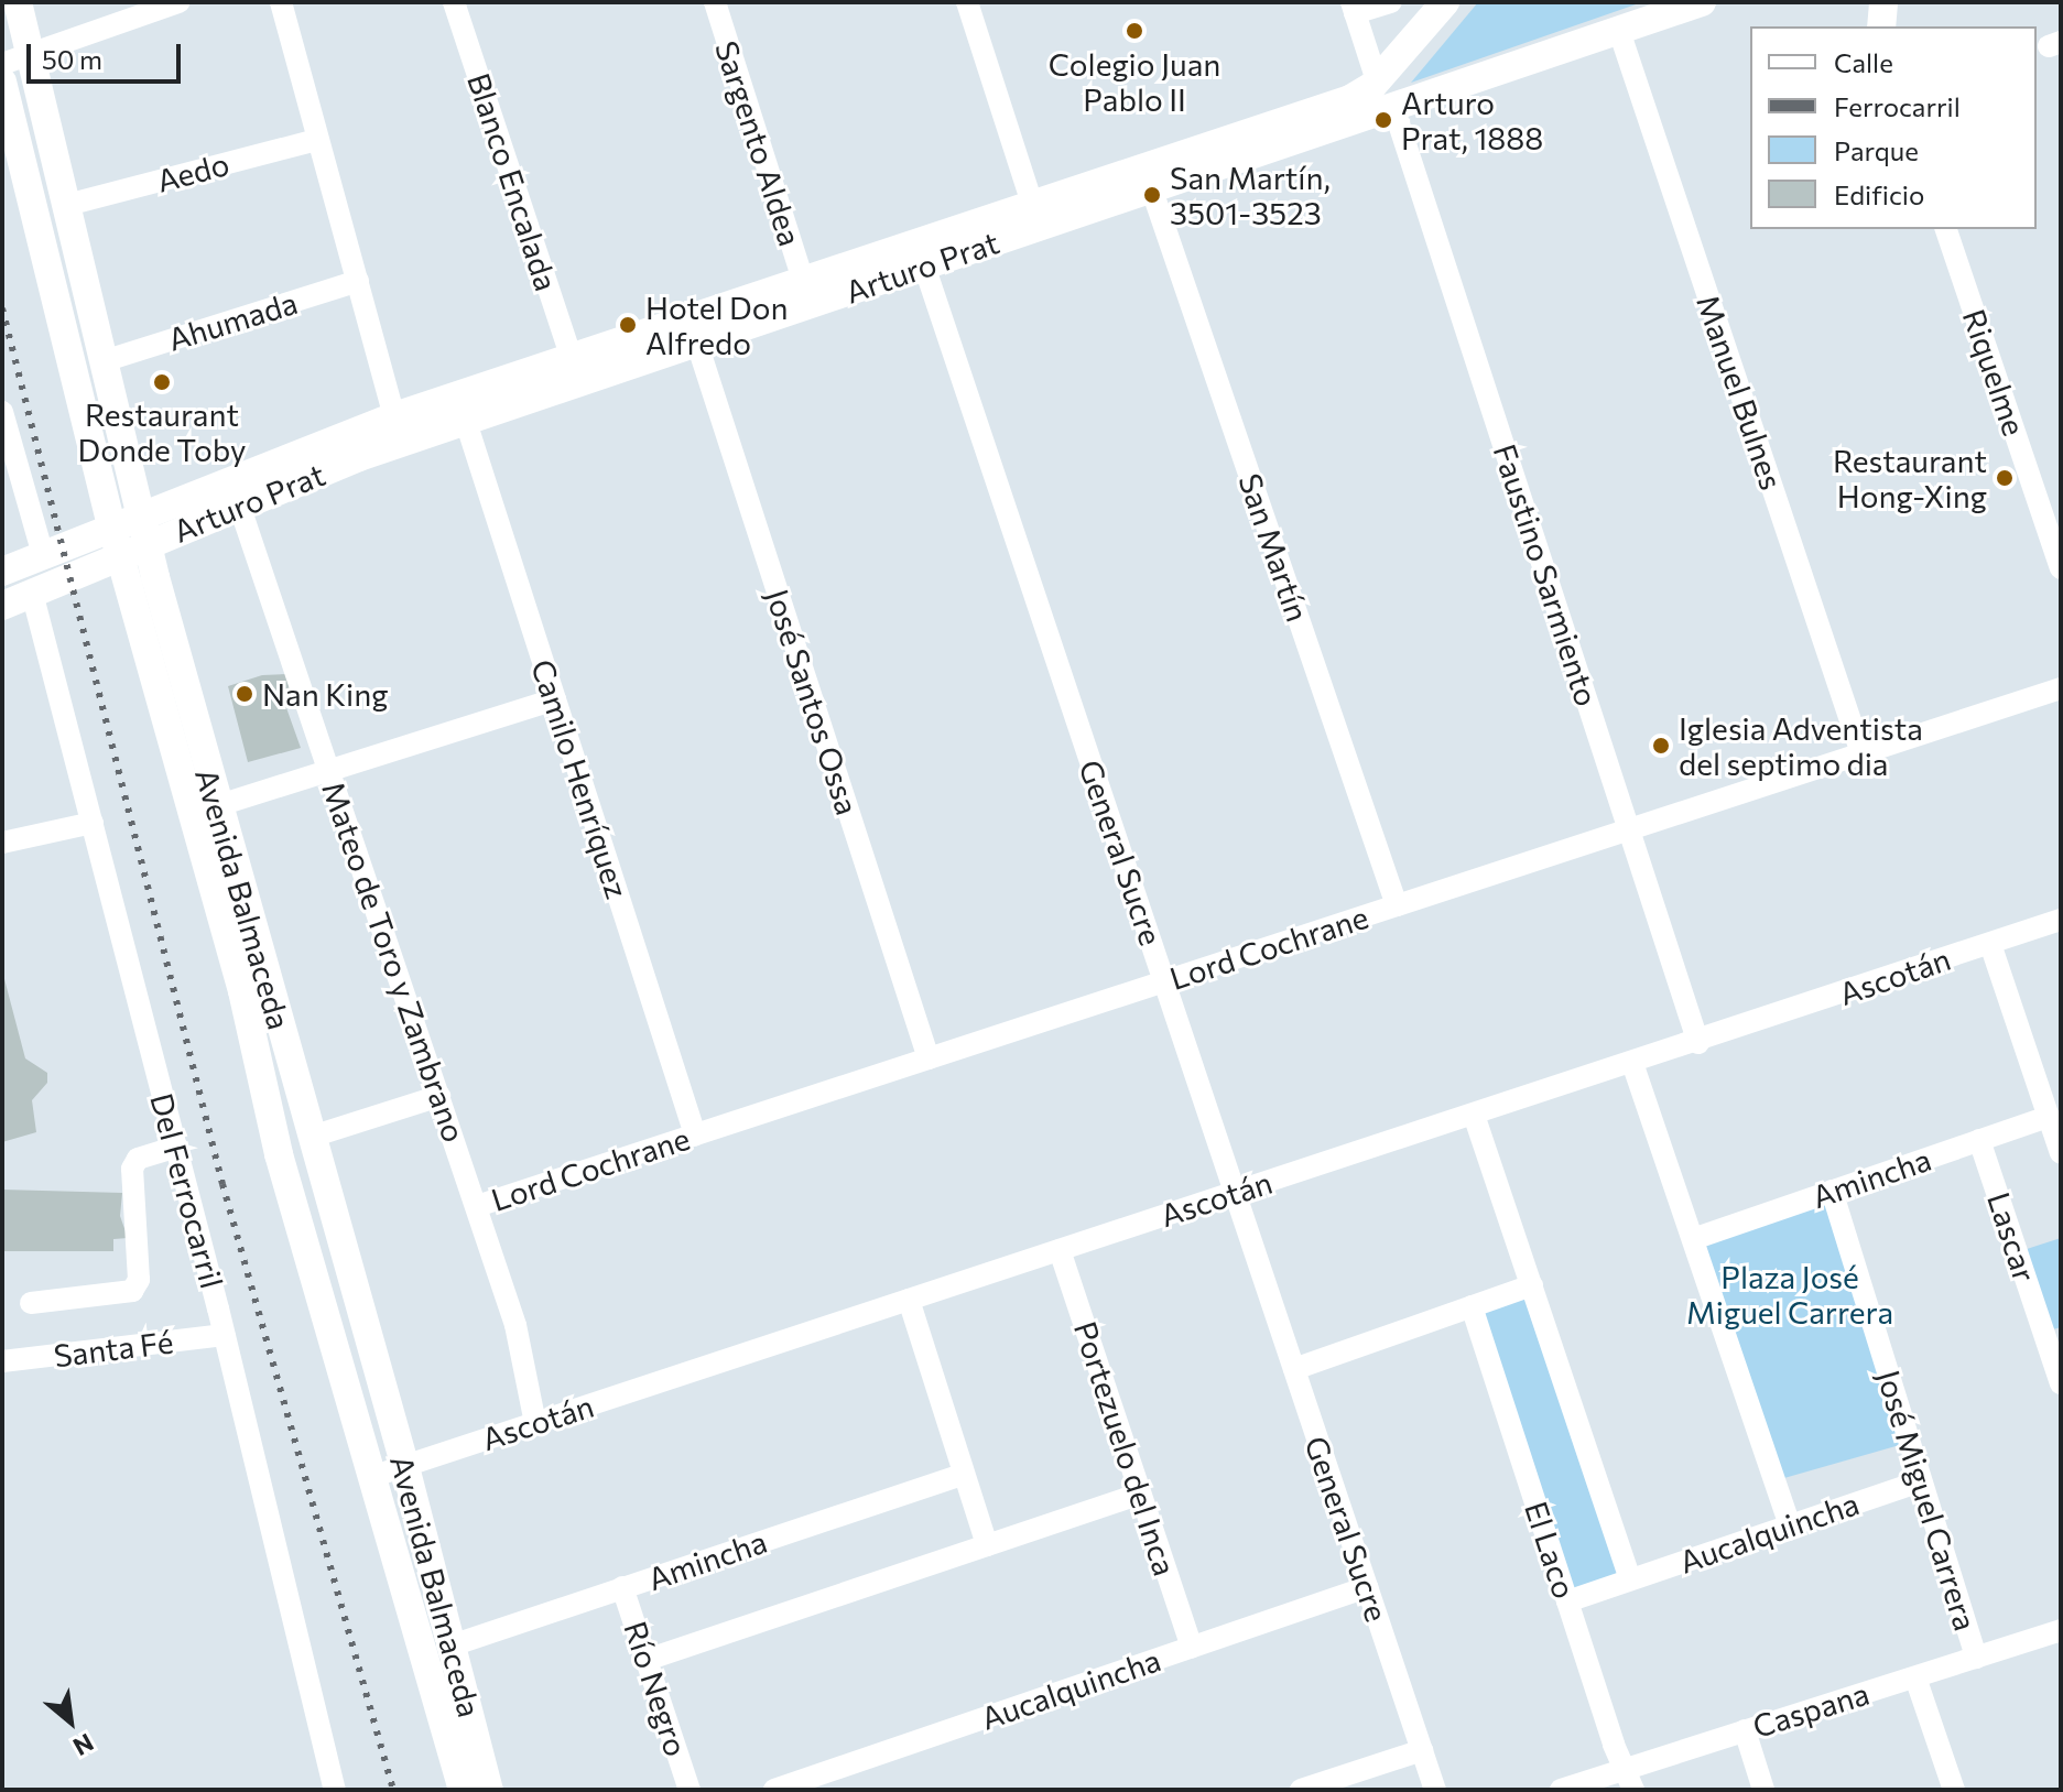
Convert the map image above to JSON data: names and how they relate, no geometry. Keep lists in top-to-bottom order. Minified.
{"streets":{"main road":["Arturo Prat","Avenida Balmaceda"],"street":["Sargento Aldea","Aedo","Blanco Encalada","Ahumada","Riquelme","Manuel Bulnes","San Martín","Faustino Sarmiento","José Santos Ossa","Camilo Henríquez","General Sucre","Lord Cochrane","Mateo de Toro y Zambrano","Ascotán","Amincha","Del Ferrocarril","Lascar","Santa Fé","Portezuelo del Inca","José Miguel Carrera","Aucalquincha","El Laco","Río Negro","Caspana"]},"crossings":[["Sargento Aldea","Arturo Prat"],["Aedo","Avenida Balmaceda"],["Blanco Encalada","Arturo Prat"],["Arturo Prat","Manuel Bulnes"],["Arturo Prat","San Martín"],["Arturo Prat","Faustino Sarmiento"],["Arturo Prat","José Santos Ossa"],["Arturo Prat","Camilo Henríquez"],["Arturo Prat","General Sucre"],["Arturo Prat","Avenida Balmaceda"],["Arturo Prat","Mateo de Toro y Zambrano"],["Arturo Prat","Del Ferrocarril"],["Ahumada","Avenida Balmaceda"],["Manuel Bulnes","Lord Cochrane"],["San Martín","Lord Cochrane"],["Faustino Sarmiento","Lord Cochrane"],["Faustino Sarmiento","Ascotán"],["José Santos Ossa","Lord Cochrane"],["Camilo Henríquez","Lord Cochrane"],["General Sucre","Lord Cochrane"],["General Sucre","Ascotán"],["General Sucre","Aucalquincha"],["Avenida Balmaceda","Ascotán"],["Avenida Balmaceda","Amincha"],["Lord Cochrane","Mateo de Toro y Zambrano"],["Mateo de Toro y Zambrano","Ascotán"],["Ascotán","Portezuelo del Inca"],["Amincha","Lascar"],["Amincha","José Miguel Carrera"],["Amincha","Río Negro"],["Del Ferrocarril","Santa Fé"],["Portezuelo del Inca","Aucalquincha"],["José Miguel Carrera","Aucalquincha"],["José Miguel Carrera","Caspana"],["Aucalquincha","El Laco"],["El Laco","Caspana"]],"parks":["Plaza José Miguel Carrera"],"places":["Colegio Juan Pablo II","Arturo Prat, 1888","San Martín, 3501-3523","Hotel Don Alfredo","Restaurant Donde Toby","Restaurant Hong-Xing","Nan King","Iglesia Adventista del septimo dia"],"legend":["Calle","Ferrocarril","Parque","Edificio"],"scale_bar":"50 m","north":"bottom right"}
